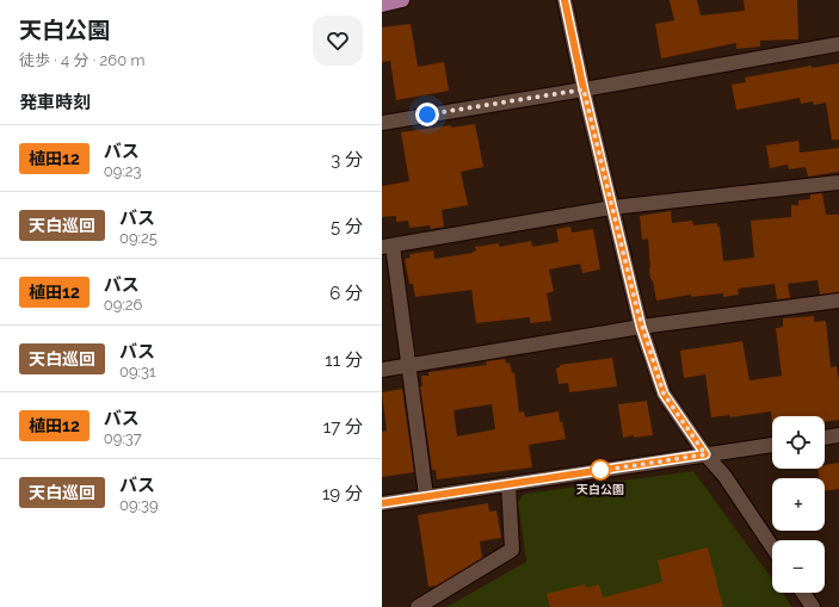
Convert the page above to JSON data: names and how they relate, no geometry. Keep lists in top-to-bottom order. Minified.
{"places":["天白公園"],"lines":["bus line 植田12"],"page":{"heading":[["天白公園","徒歩 · 4 分 · 260 m"],"発車時刻"],"list":[{"mark":"植田12","name":"バス","note":"09:23","value":"3 分"},{"mark":"天白巡回","name":"バス","note":"09:25","value":"5 分"},{"mark":"植田12","name":"バス","note":"09:26","value":"6 分"},{"mark":"天白巡回","name":"バス","note":"09:31","value":"11 分"},{"mark":"植田12","name":"バス","note":"09:37","value":"17 分"},{"mark":"天白巡回","name":"バス","note":"09:39","value":"19 分"}],"map_buttons":["+","−"]}}
